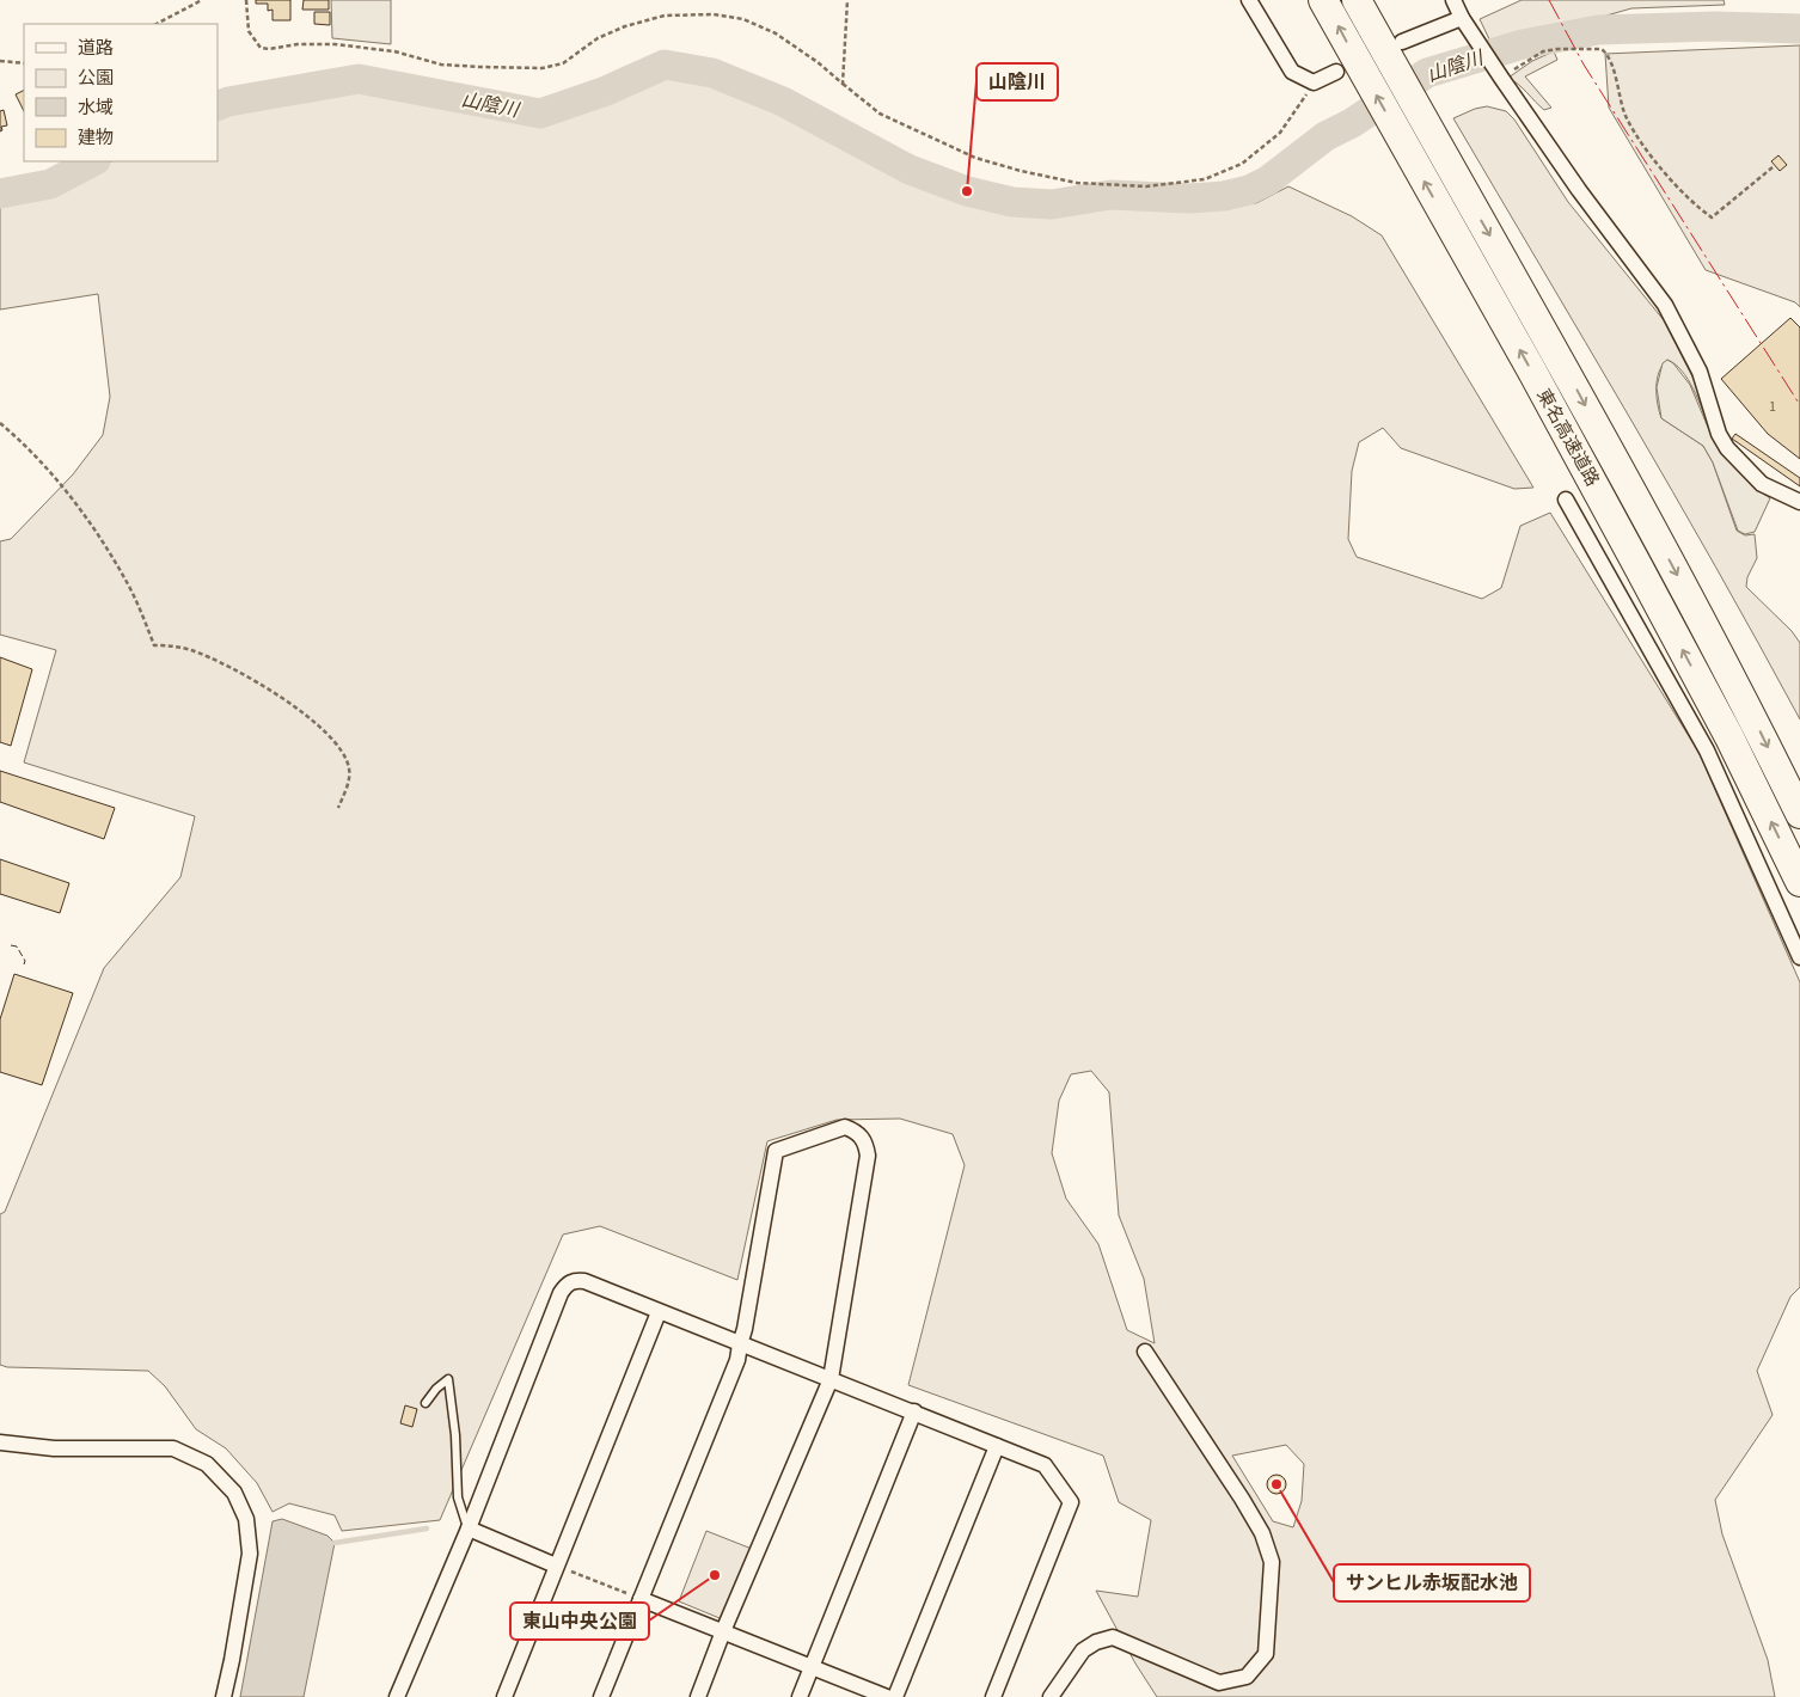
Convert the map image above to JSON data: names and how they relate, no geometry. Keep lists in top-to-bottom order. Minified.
{"streets":{"highway":["東名高速道路"]},"water":["山陰川"],"places":["山陰川","サンヒル赤坂配水池","東山中央公園"],"house_numbers":["1"],"legend":["道路","公園","水域","建物"]}
